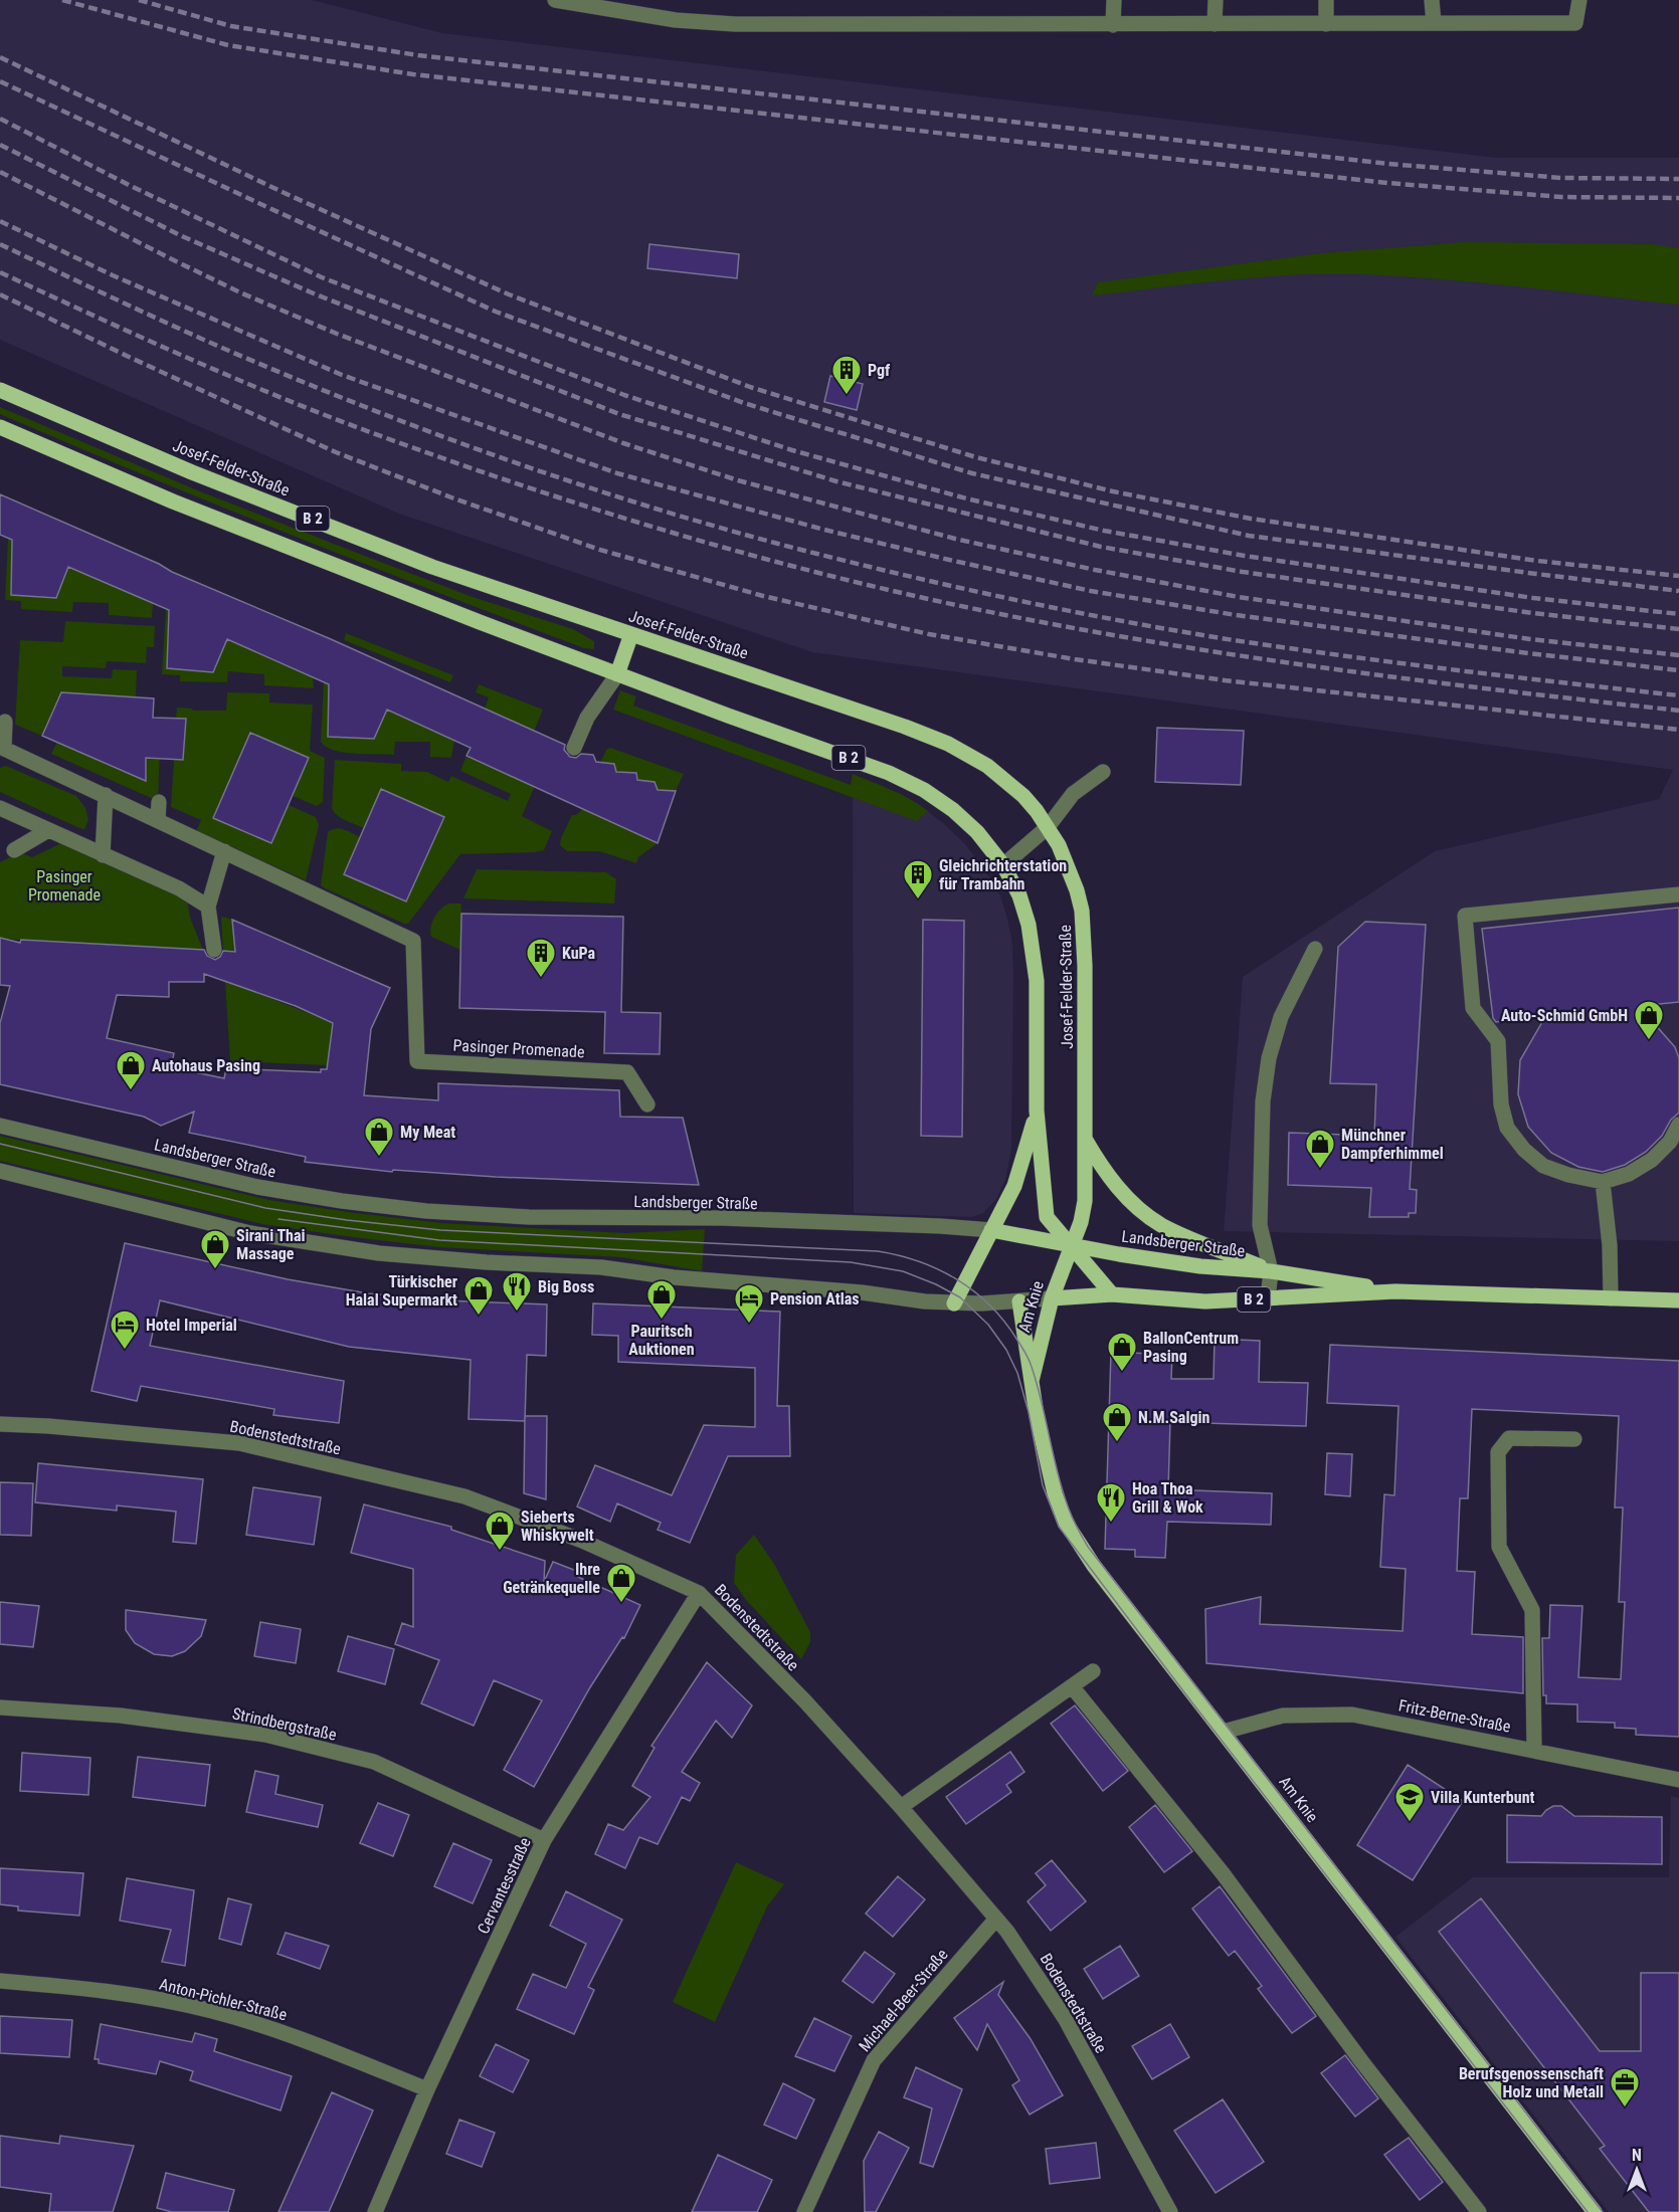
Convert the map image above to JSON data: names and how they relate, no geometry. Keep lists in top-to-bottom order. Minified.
{"streets":{"main road":["Josef-Felder-Straße","B 2","Landsberger Straße","Am Knie"],"street":["Pasinger Promenade","Bodenstedtstraße","Fritz-Berne-Straße","Strindbergstraße","Cervantesstraße","Anton-Pichler-Straße","Michael-Beer-Straße"]},"crossings":[["Josef-Felder-Straße","B 2"],["Josef-Felder-Straße","Landsberger Straße"],["Josef-Felder-Straße","Am Knie"],["B 2","Landsberger Straße"],["B 2","Am Knie"],["Landsberger Straße","Am Knie"],["Am Knie","Fritz-Berne-Straße"],["Bodenstedtstraße","Cervantesstraße"],["Bodenstedtstraße","Michael-Beer-Straße"],["Strindbergstraße","Cervantesstraße"],["Cervantesstraße","Anton-Pichler-Straße"]],"parks":["Pasinger Promenade"],"places":{"building":["Pgf","Gleichrichterstation für Trambahn","KuPa"],"shop":["Auto-Schmid GmbH","Autohaus Pasing","My Meat","Münchner Dampferhimmel","Sirani Thai Massage","Türkischer Halal Supermarkt","Pauritsch Auktionen","BallonCentrum Pasing","N.M.Salgin","Sieberts Whiskywelt","Ihre Getränkequelle"],"restaurant":["Big Boss","Hoa Thoa Grill & Wok"],"hotel":["Pension Atlas","Hotel Imperial"],"school or university":["Villa Kunterbunt"],"office":["Berufsgenossenschaft Holz und Metall"]},"north":"top"}
